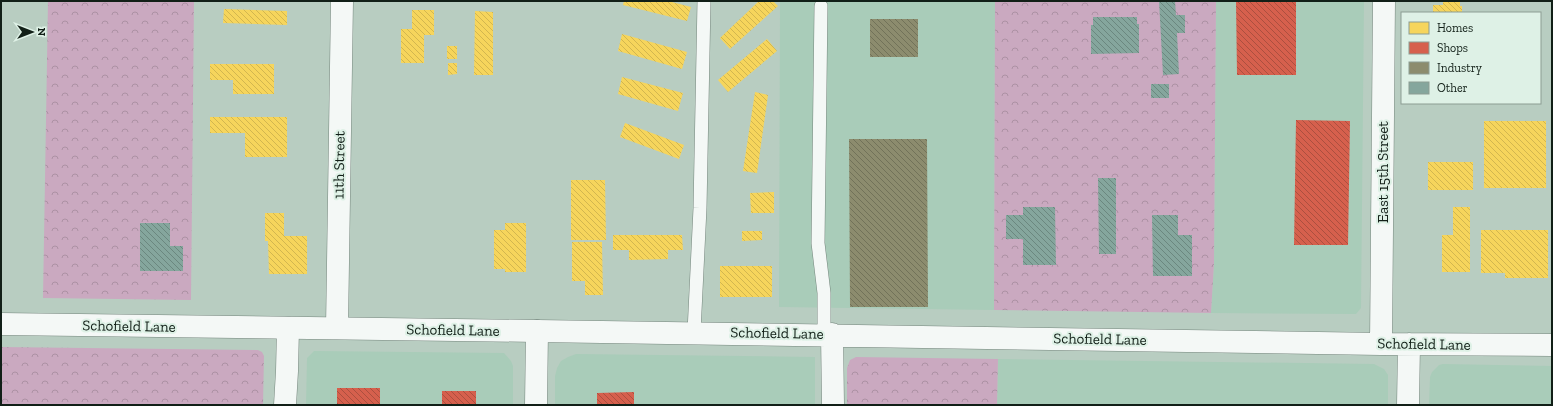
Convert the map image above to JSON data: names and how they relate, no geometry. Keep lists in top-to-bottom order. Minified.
{"streets":{"street":["11th Street","East 15th Street","Schofield Lane"]},"crossings":[["11th Street","Schofield Lane"],["East 15th Street","Schofield Lane"]],"legend":["Homes","Shops","Industry","Other"],"north":"right"}
